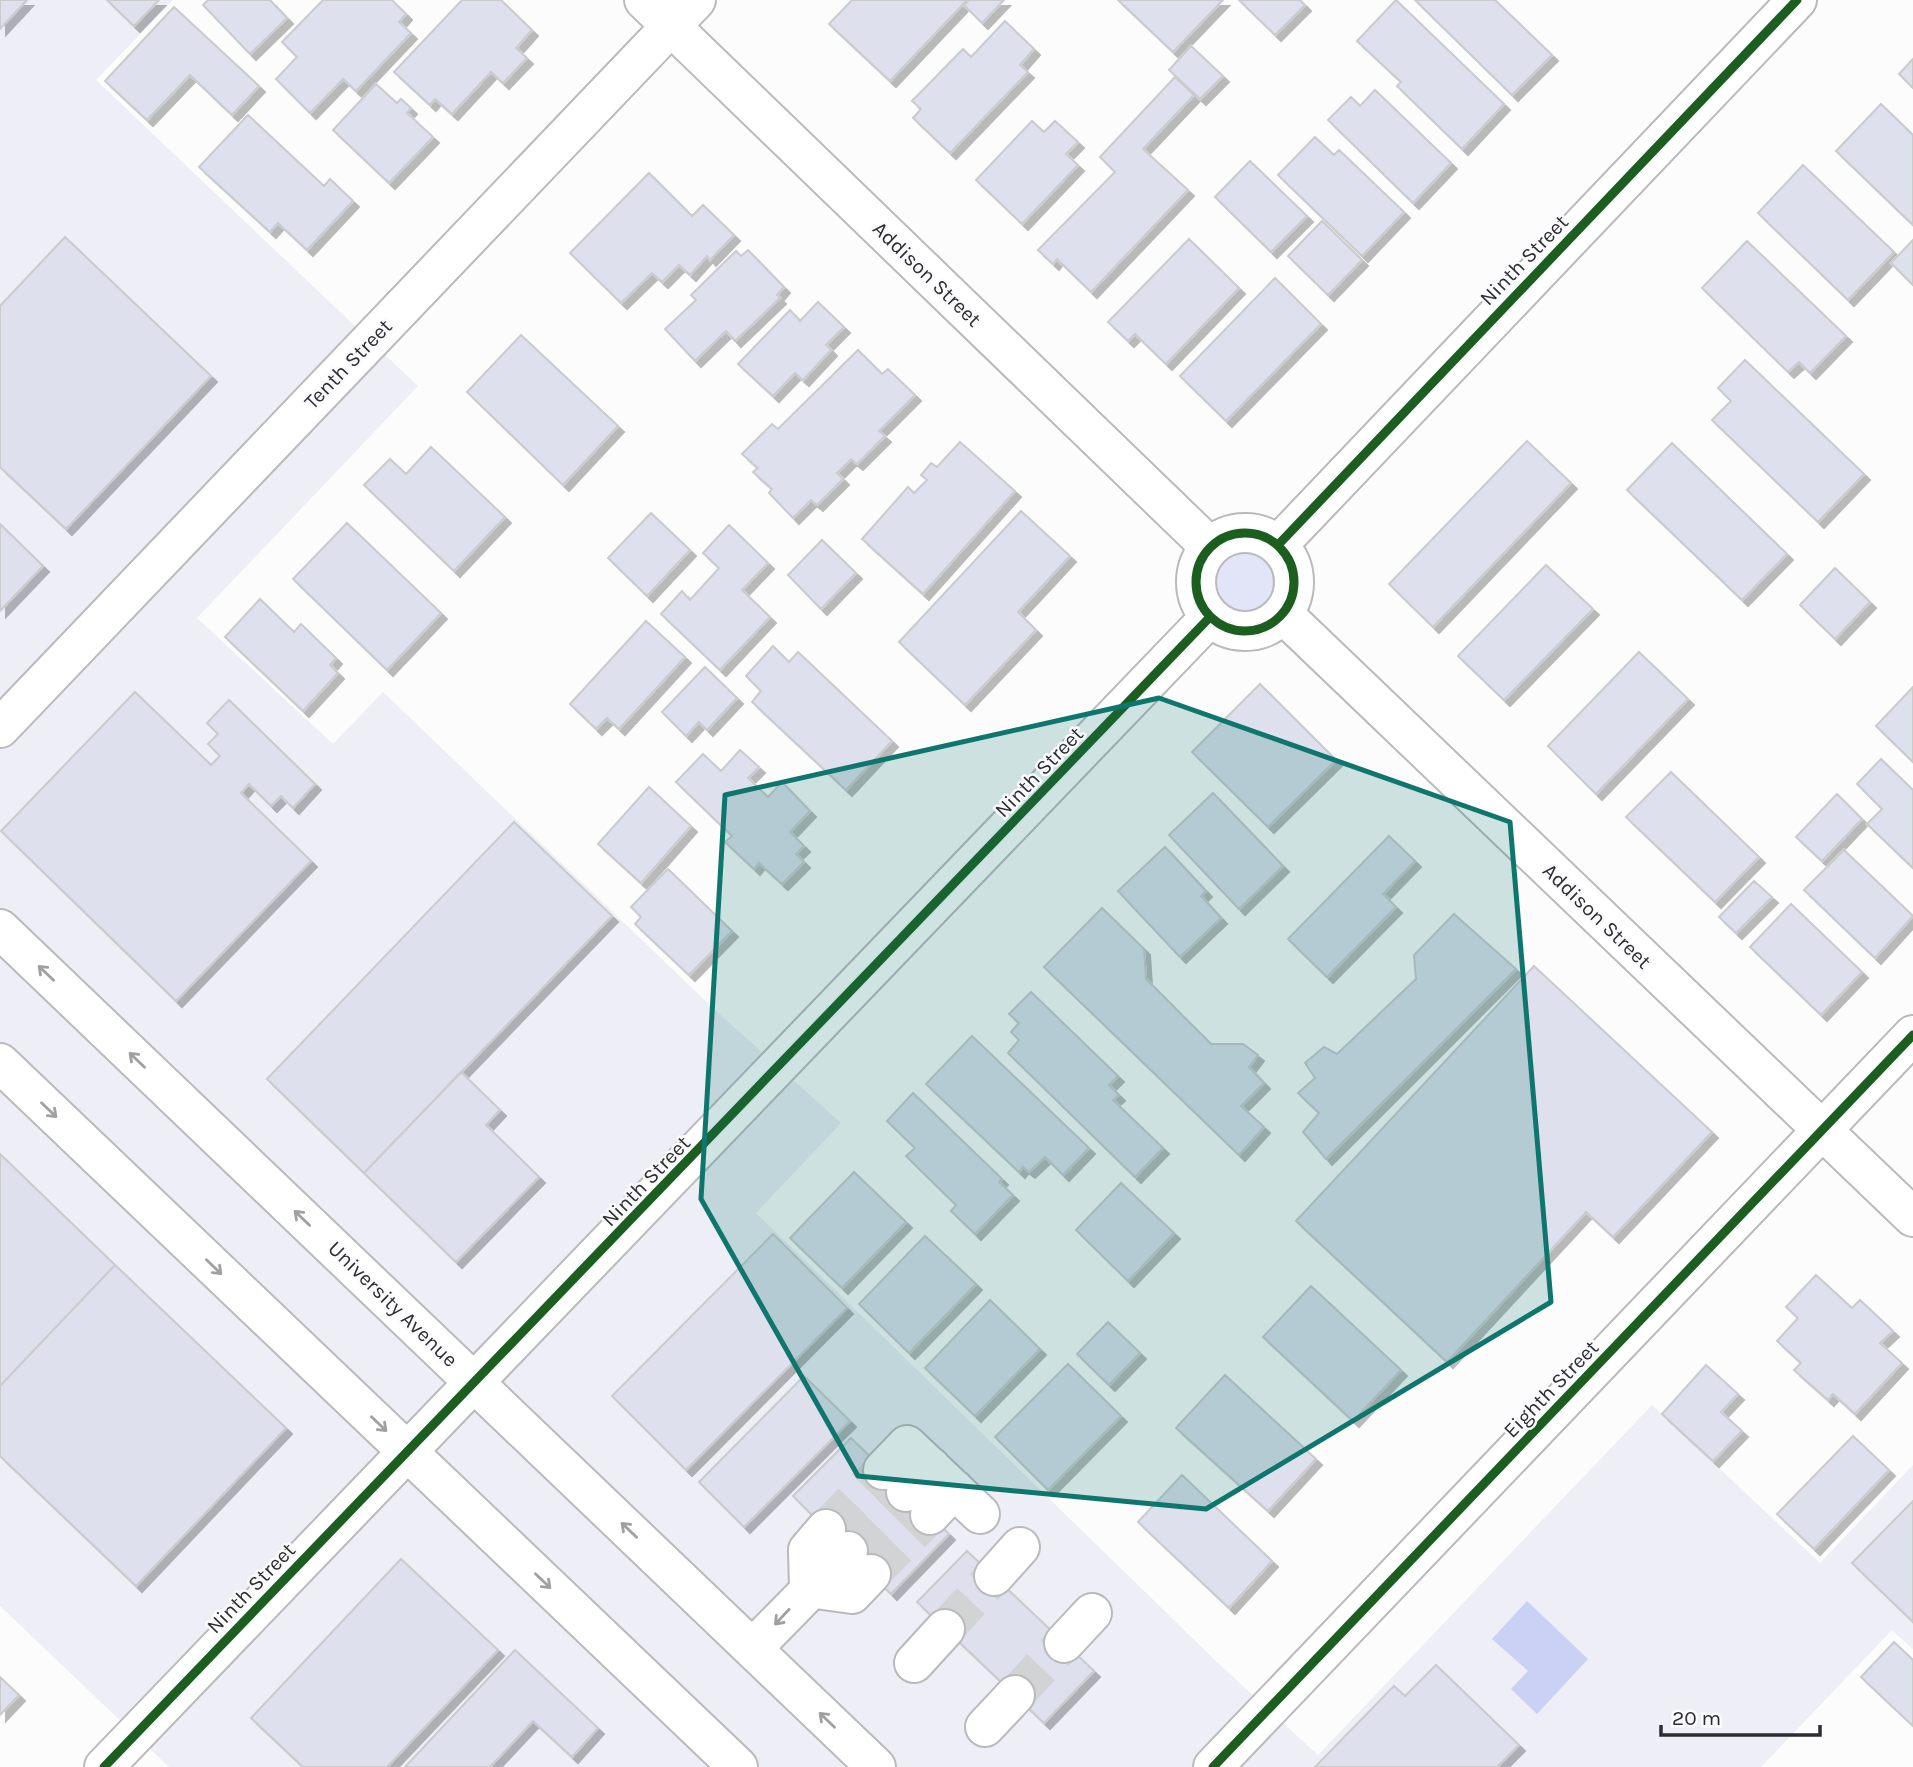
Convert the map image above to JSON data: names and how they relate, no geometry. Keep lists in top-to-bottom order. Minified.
{"streets":{"street":["Ninth Street","Addison Street","Tenth Street","University Avenue","Eighth Street"]},"crossings":[["Ninth Street","Addison Street"],["Ninth Street","University Avenue"],["Addison Street","Tenth Street"],["Addison Street","Eighth Street"]],"scale_bar":"20 m"}
